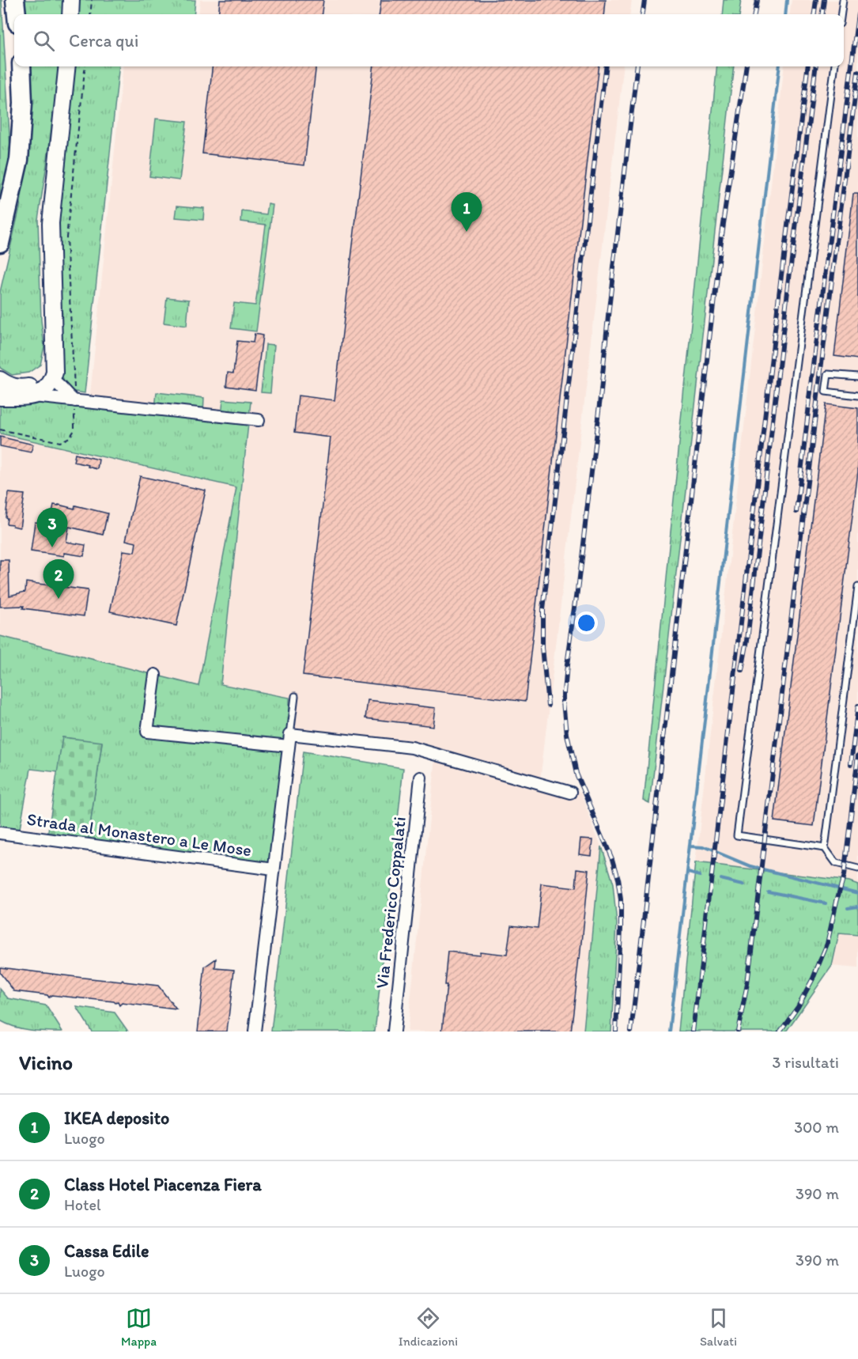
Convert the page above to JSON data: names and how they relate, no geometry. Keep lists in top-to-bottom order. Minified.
{"streets":{"street":["Strada al Monastero a Le Mose","Via Frederico Coppalati"]},"page":{"search":"Cerca qui","pins":["1","3","2"],"heading":["Vicino","3 risultati"],"list":[{"mark":"1","name":"IKEA deposito","note":"Luogo","value":"300 m"},{"mark":"2","name":"Class Hotel Piacenza Fiera","note":"Hotel","value":"390 m"},{"mark":"3","name":"Cassa Edile","note":"Luogo","value":"390 m"}],"nav":["Mappa","Indicazioni","Salvati"]}}
